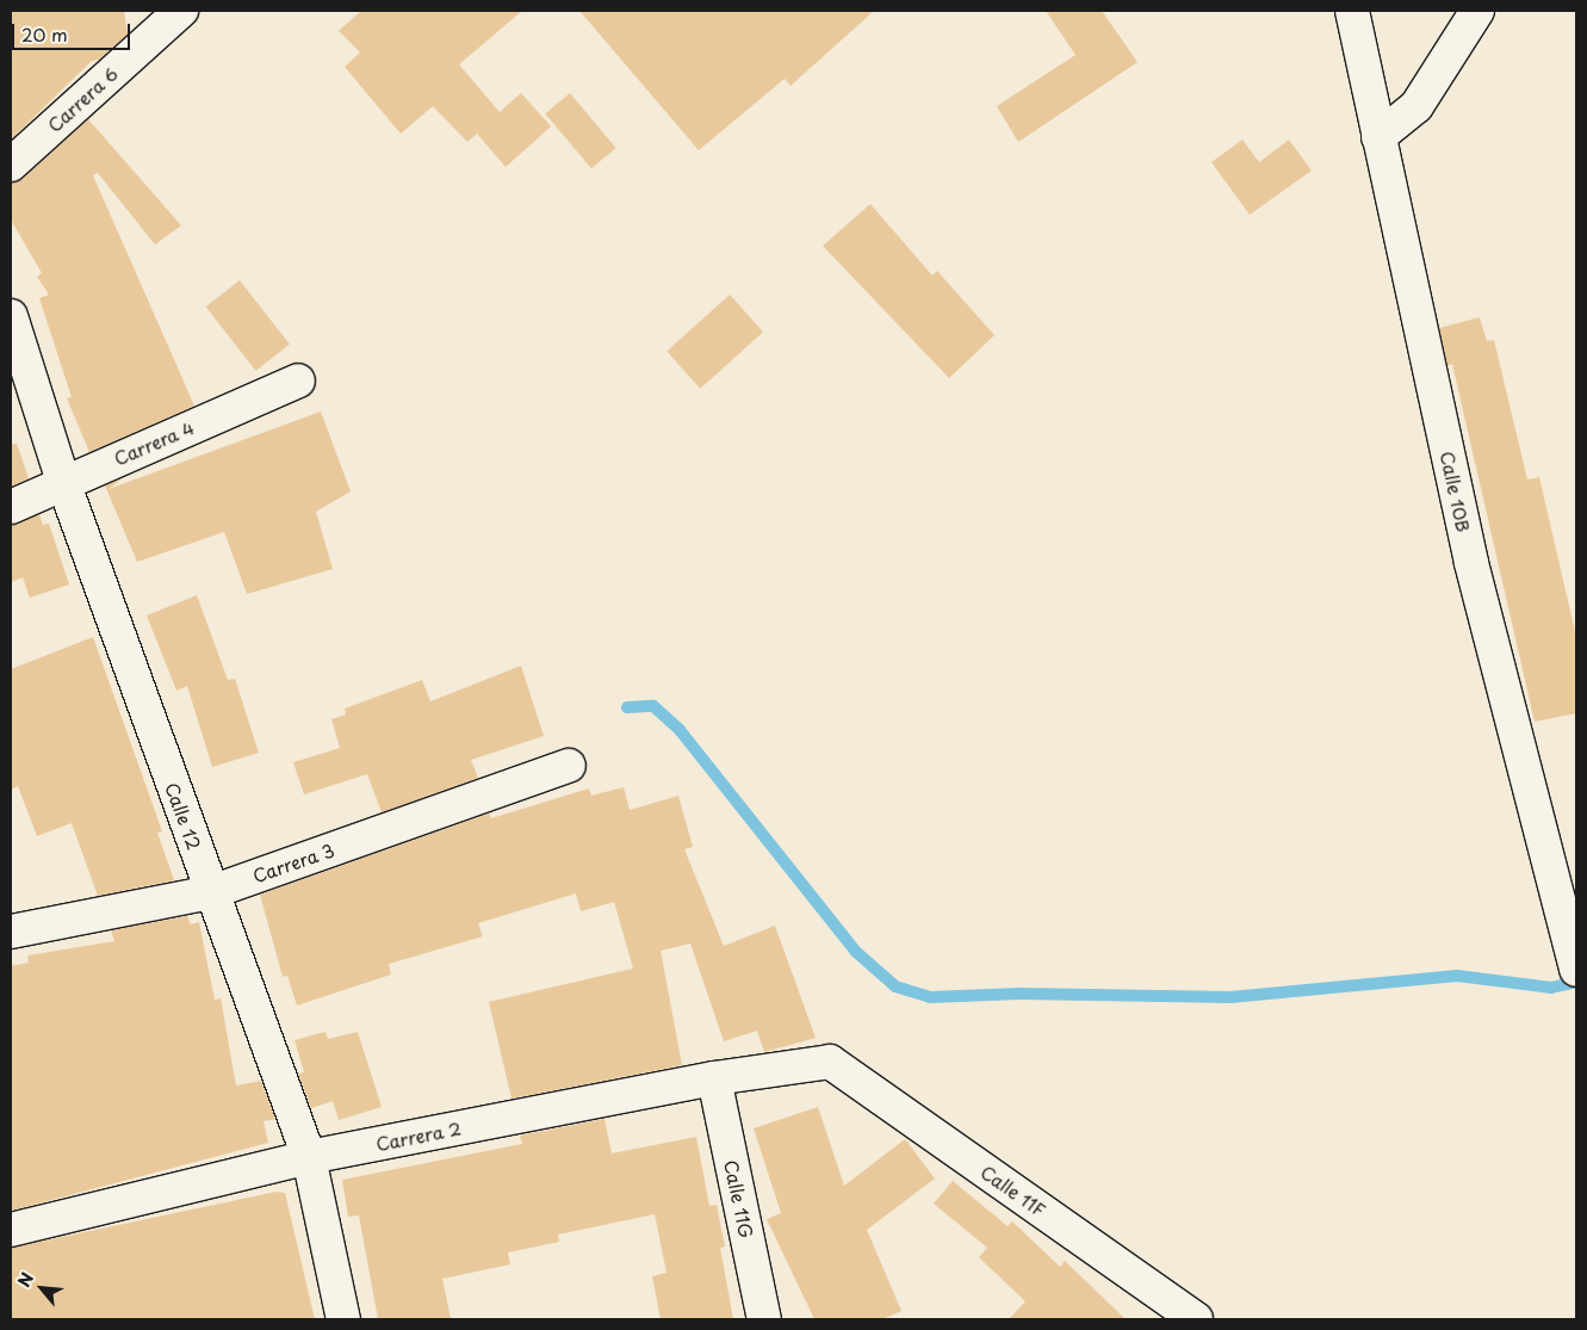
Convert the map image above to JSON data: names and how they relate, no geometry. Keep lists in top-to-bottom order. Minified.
{"streets":{"street":["Carrera 6","Carrera 4","Calle 10B","Calle 12","Carrera 3","Carrera 2","Calle 11F","Calle 11G"]},"crossings":[["Carrera 4","Calle 12"],["Calle 12","Carrera 3"],["Calle 12","Carrera 2"],["Carrera 2","Calle 11F"],["Carrera 2","Calle 11G"]],"scale_bar":"20 m","north":"top left"}
